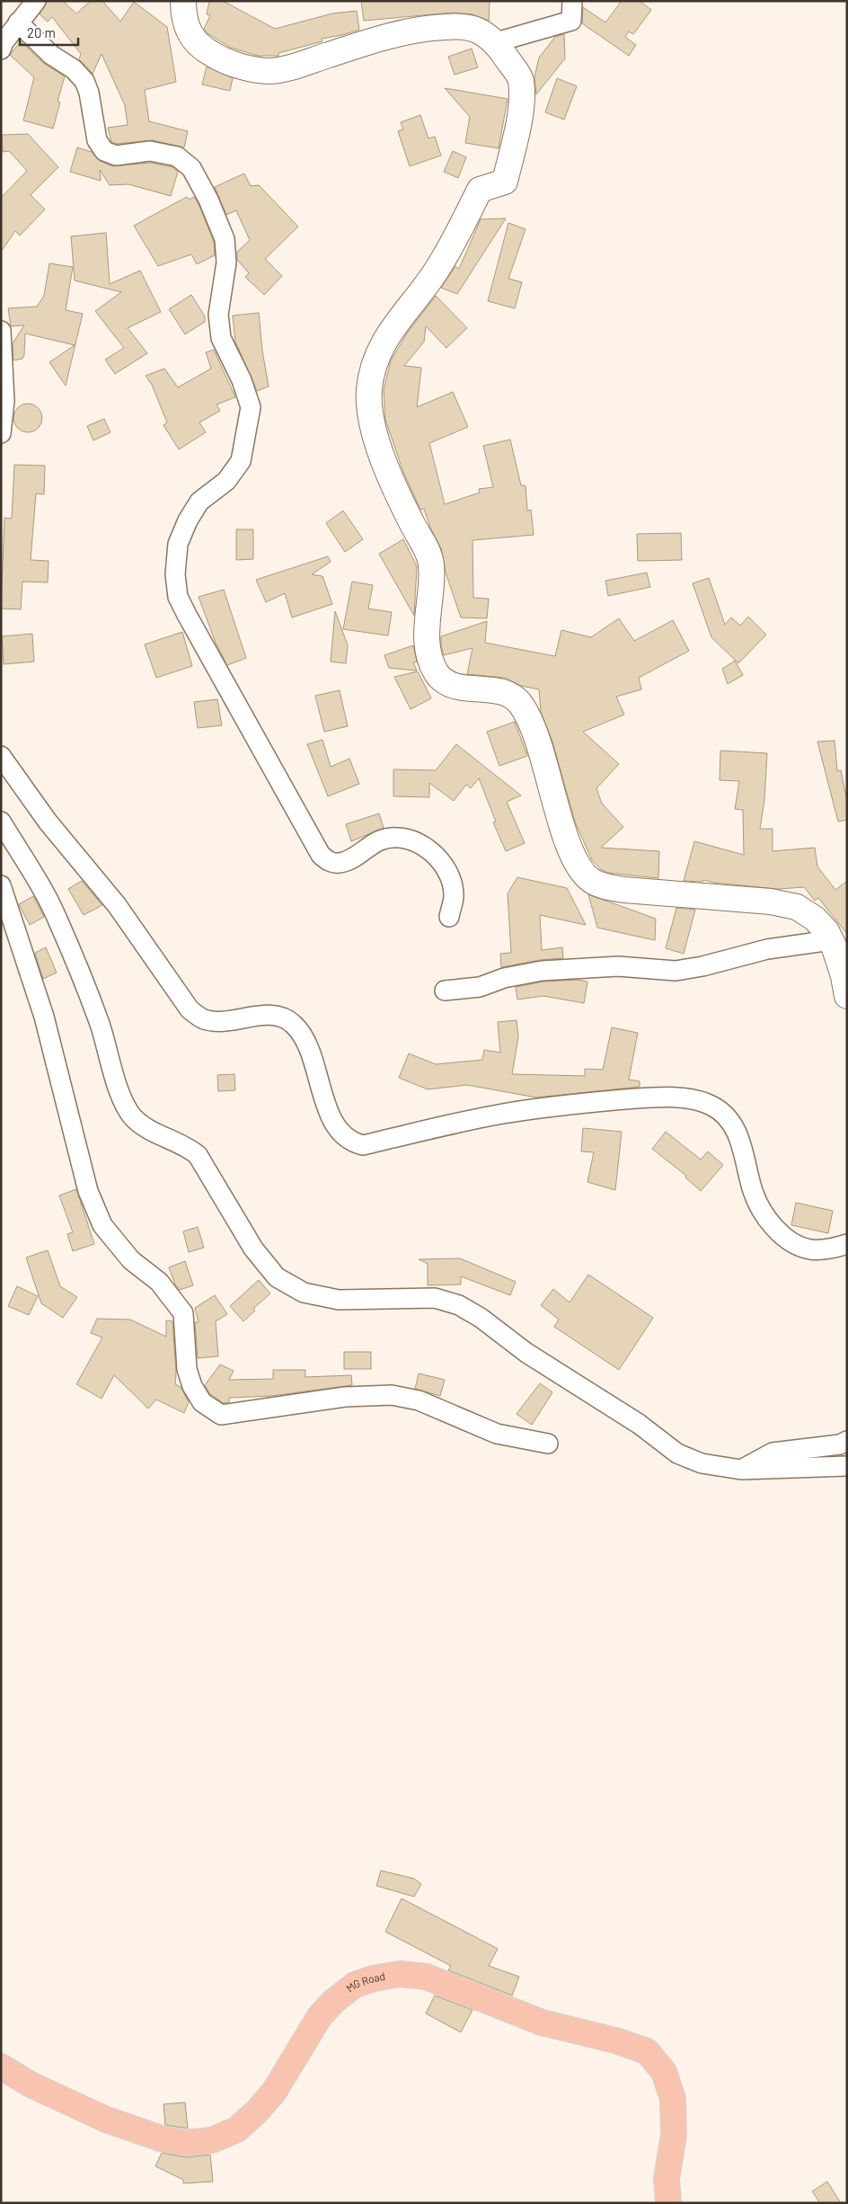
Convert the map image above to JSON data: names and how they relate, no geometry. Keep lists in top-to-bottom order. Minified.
{"streets":{"main road":["MG Road"]},"scale_bar":"20 m"}
